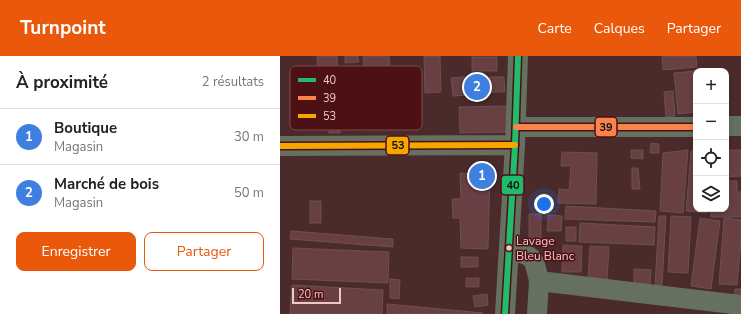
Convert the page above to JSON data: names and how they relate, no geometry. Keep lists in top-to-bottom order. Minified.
{"places":["Lavage Bleu Blanc"],"lines":["transit line 40","transit line 39","transit line 53"],"legend":["40","39","53"],"scale_bar":"20 m","page":{"header":"Turnpoint","nav":["Carte","Calques","Partager"],"heading":["À proximité","2 résultats"],"map_buttons":["+","−"],"pins":["2","1"],"list":[{"mark":"1","name":"Boutique","note":"Magasin","value":"30 m"},{"mark":"2","name":"Marché de bois","note":"Magasin","value":"50 m"}],"buttons":["Enregistrer","Partager"],"scale":"20 m"}}
